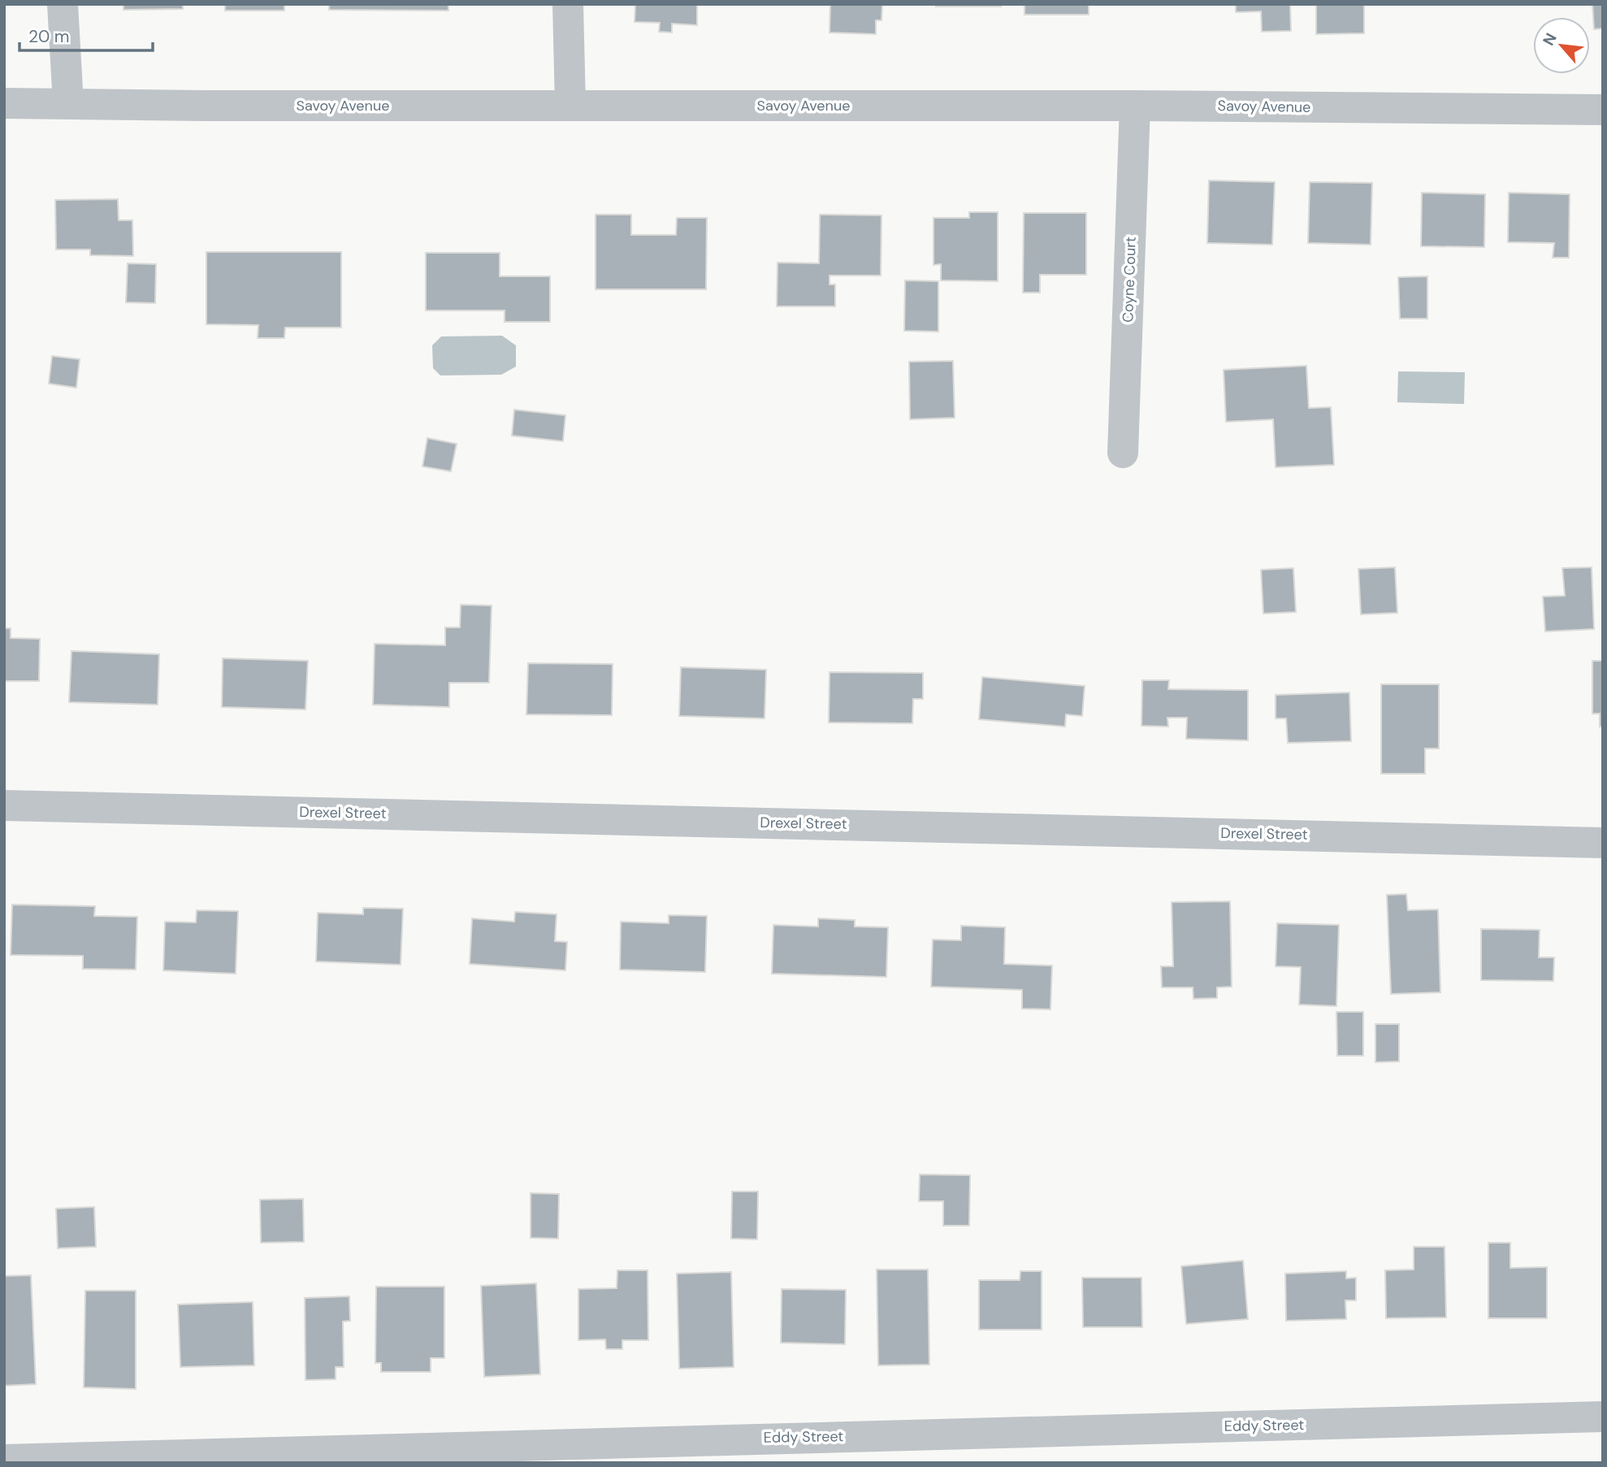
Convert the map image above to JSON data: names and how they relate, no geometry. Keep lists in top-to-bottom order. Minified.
{"streets":{"street":["Savoy Avenue","Coyne Court","Drexel Street","Eddy Street"]},"crossings":[["Savoy Avenue","Coyne Court"]],"scale_bar":"20 m","north":"top left"}
